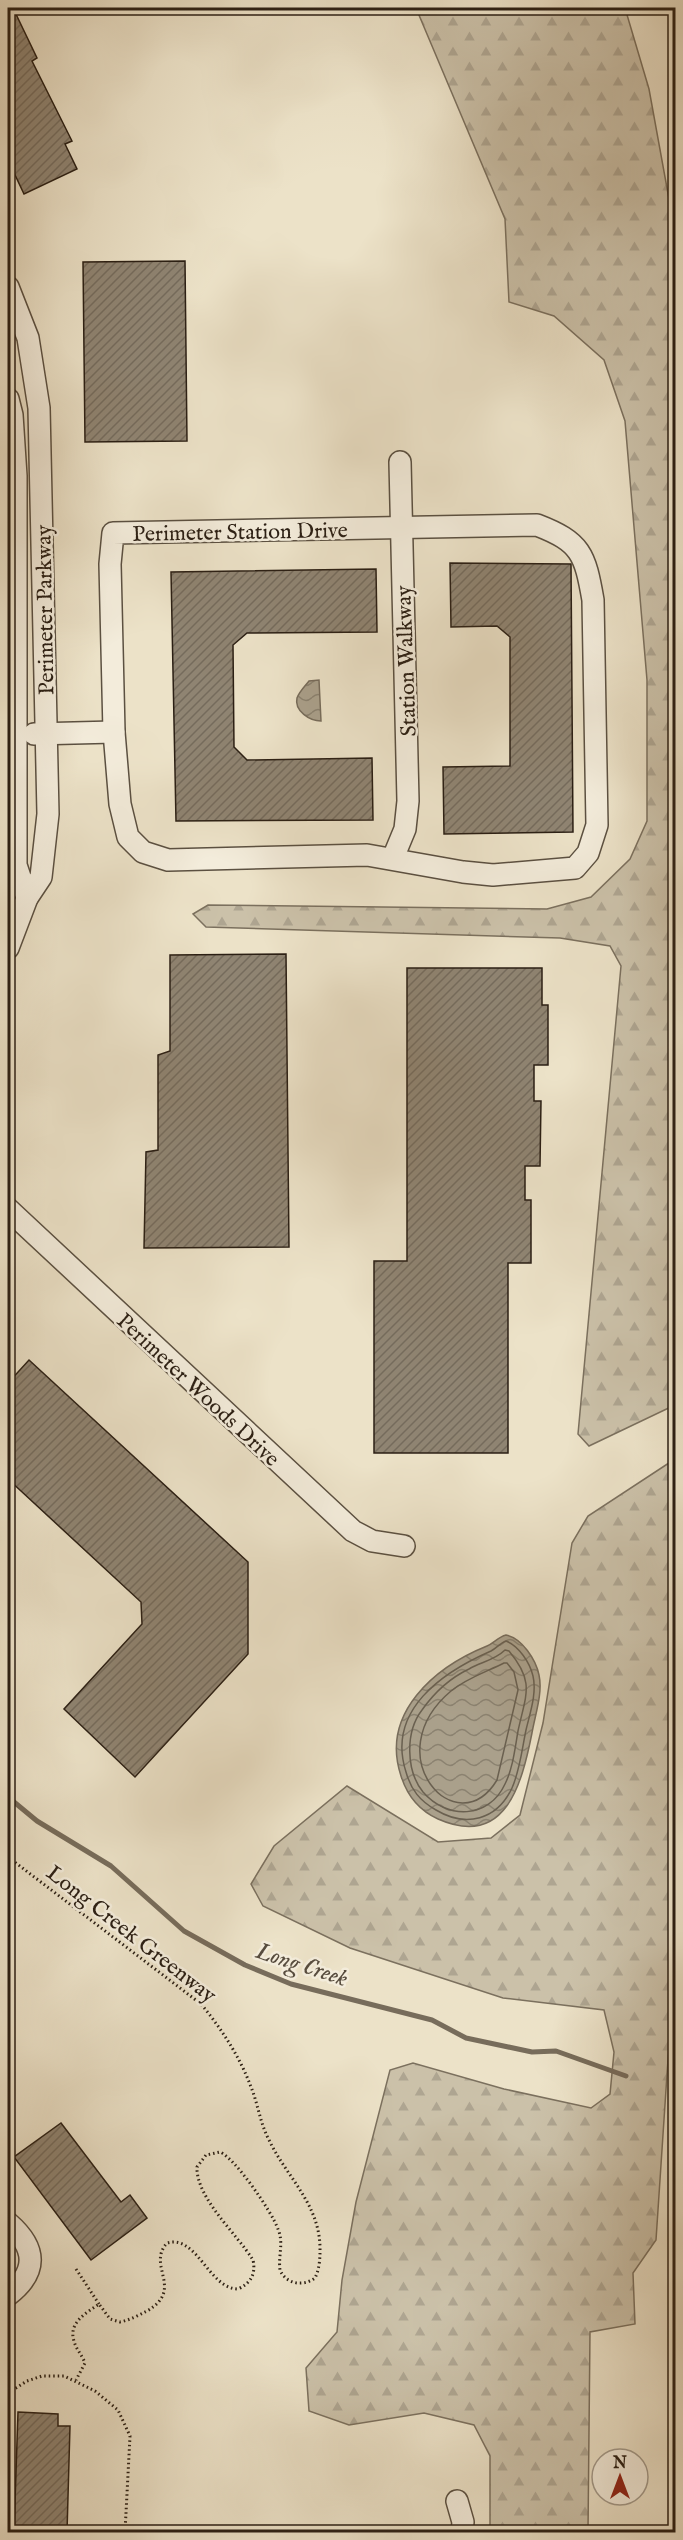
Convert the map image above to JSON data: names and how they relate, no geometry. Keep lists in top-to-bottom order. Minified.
{"streets":{"street":["Perimeter Station Drive","Perimeter Parkway","Station Walkway","Perimeter Woods Drive"],"path":["Long Creek Greenway"]},"crossings":[["Perimeter Station Drive","Station Walkway"]],"water":["Long Creek"],"north":"top"}
